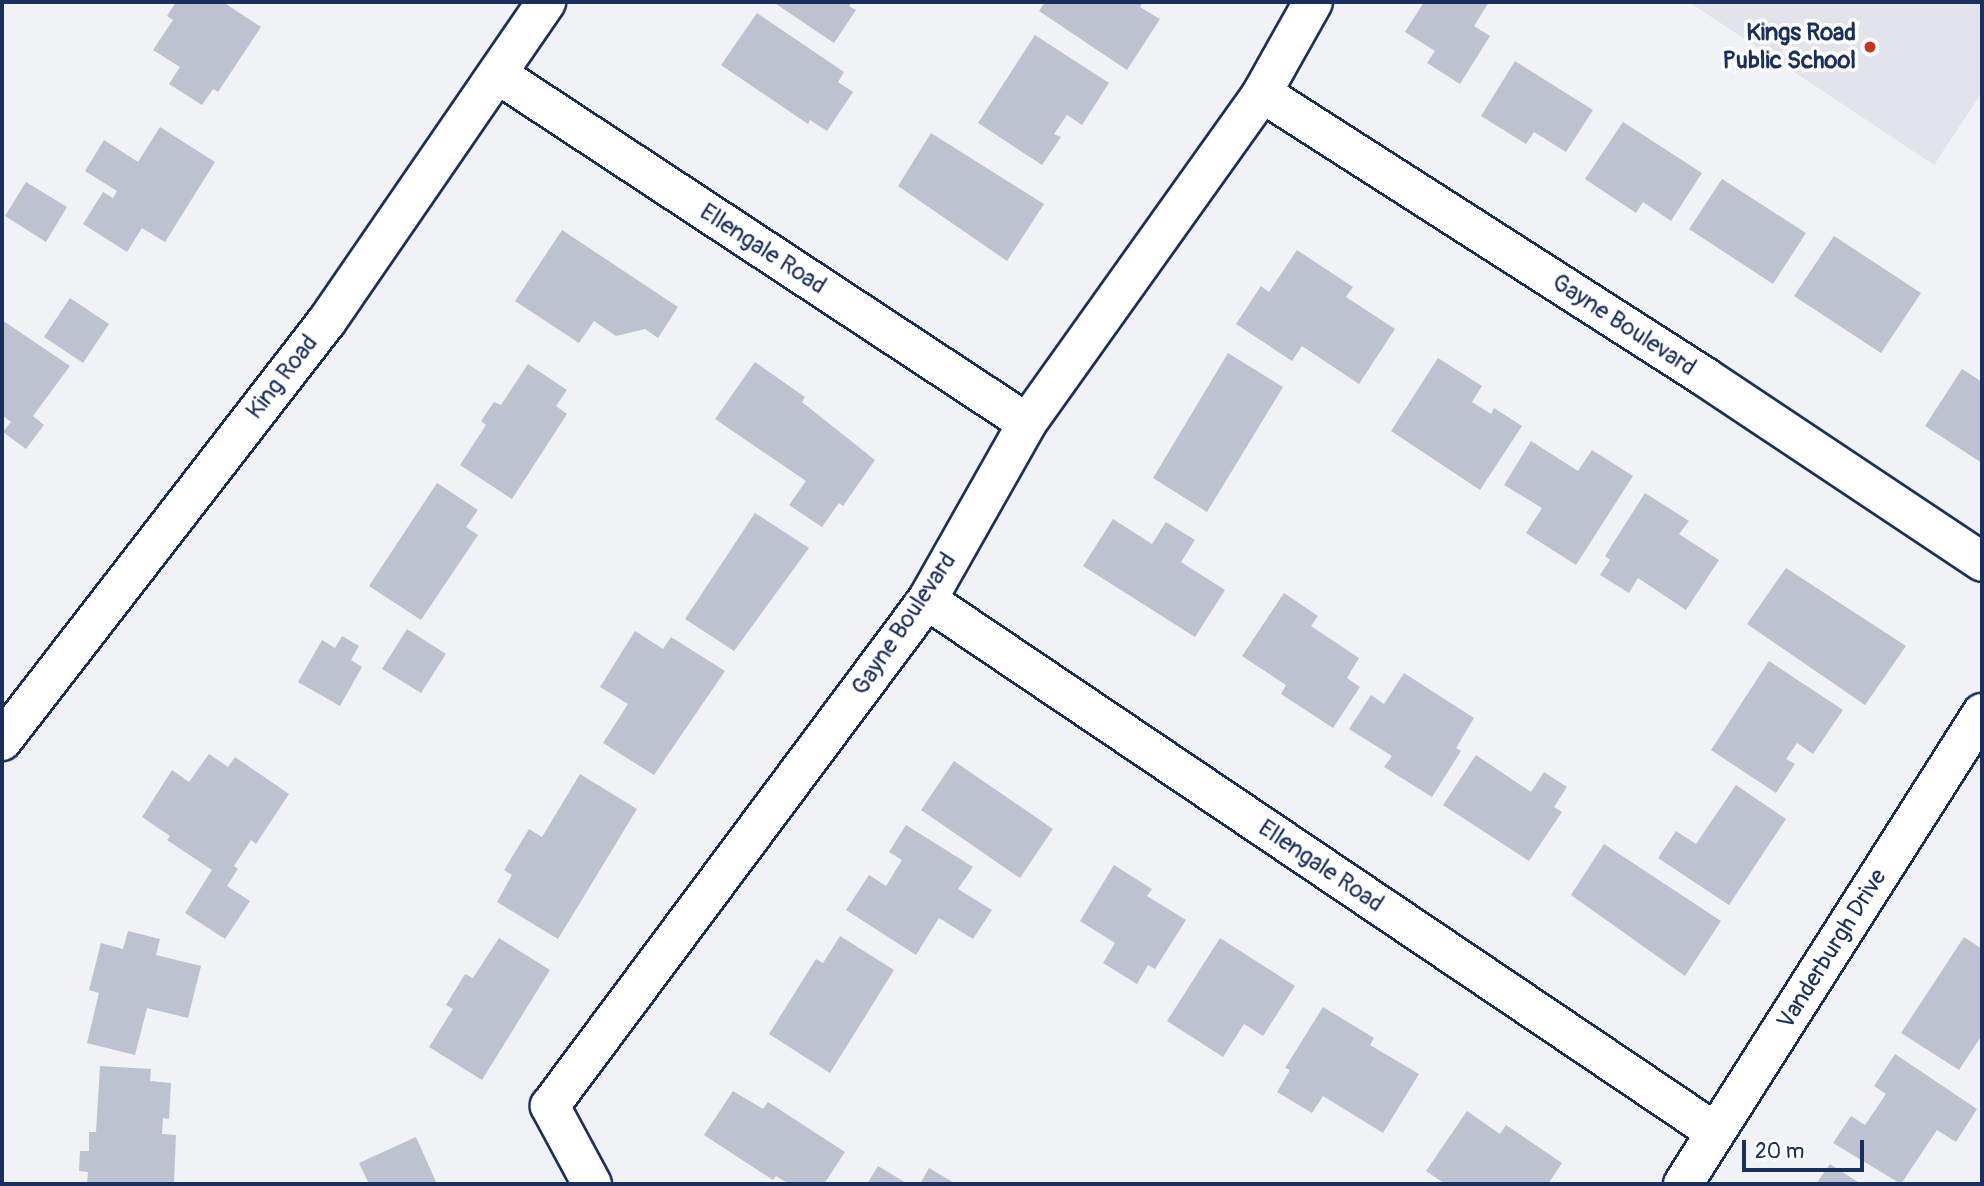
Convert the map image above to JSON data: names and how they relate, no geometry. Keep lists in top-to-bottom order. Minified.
{"streets":{"street":["Ellengale Road","Gayne Boulevard","King Road","Vanderburgh Drive"]},"crossings":[["Ellengale Road","Gayne Boulevard"],["Ellengale Road","King Road"],["Ellengale Road","Vanderburgh Drive"]],"places":["Kings Road Public School"],"scale_bar":"20 m"}
